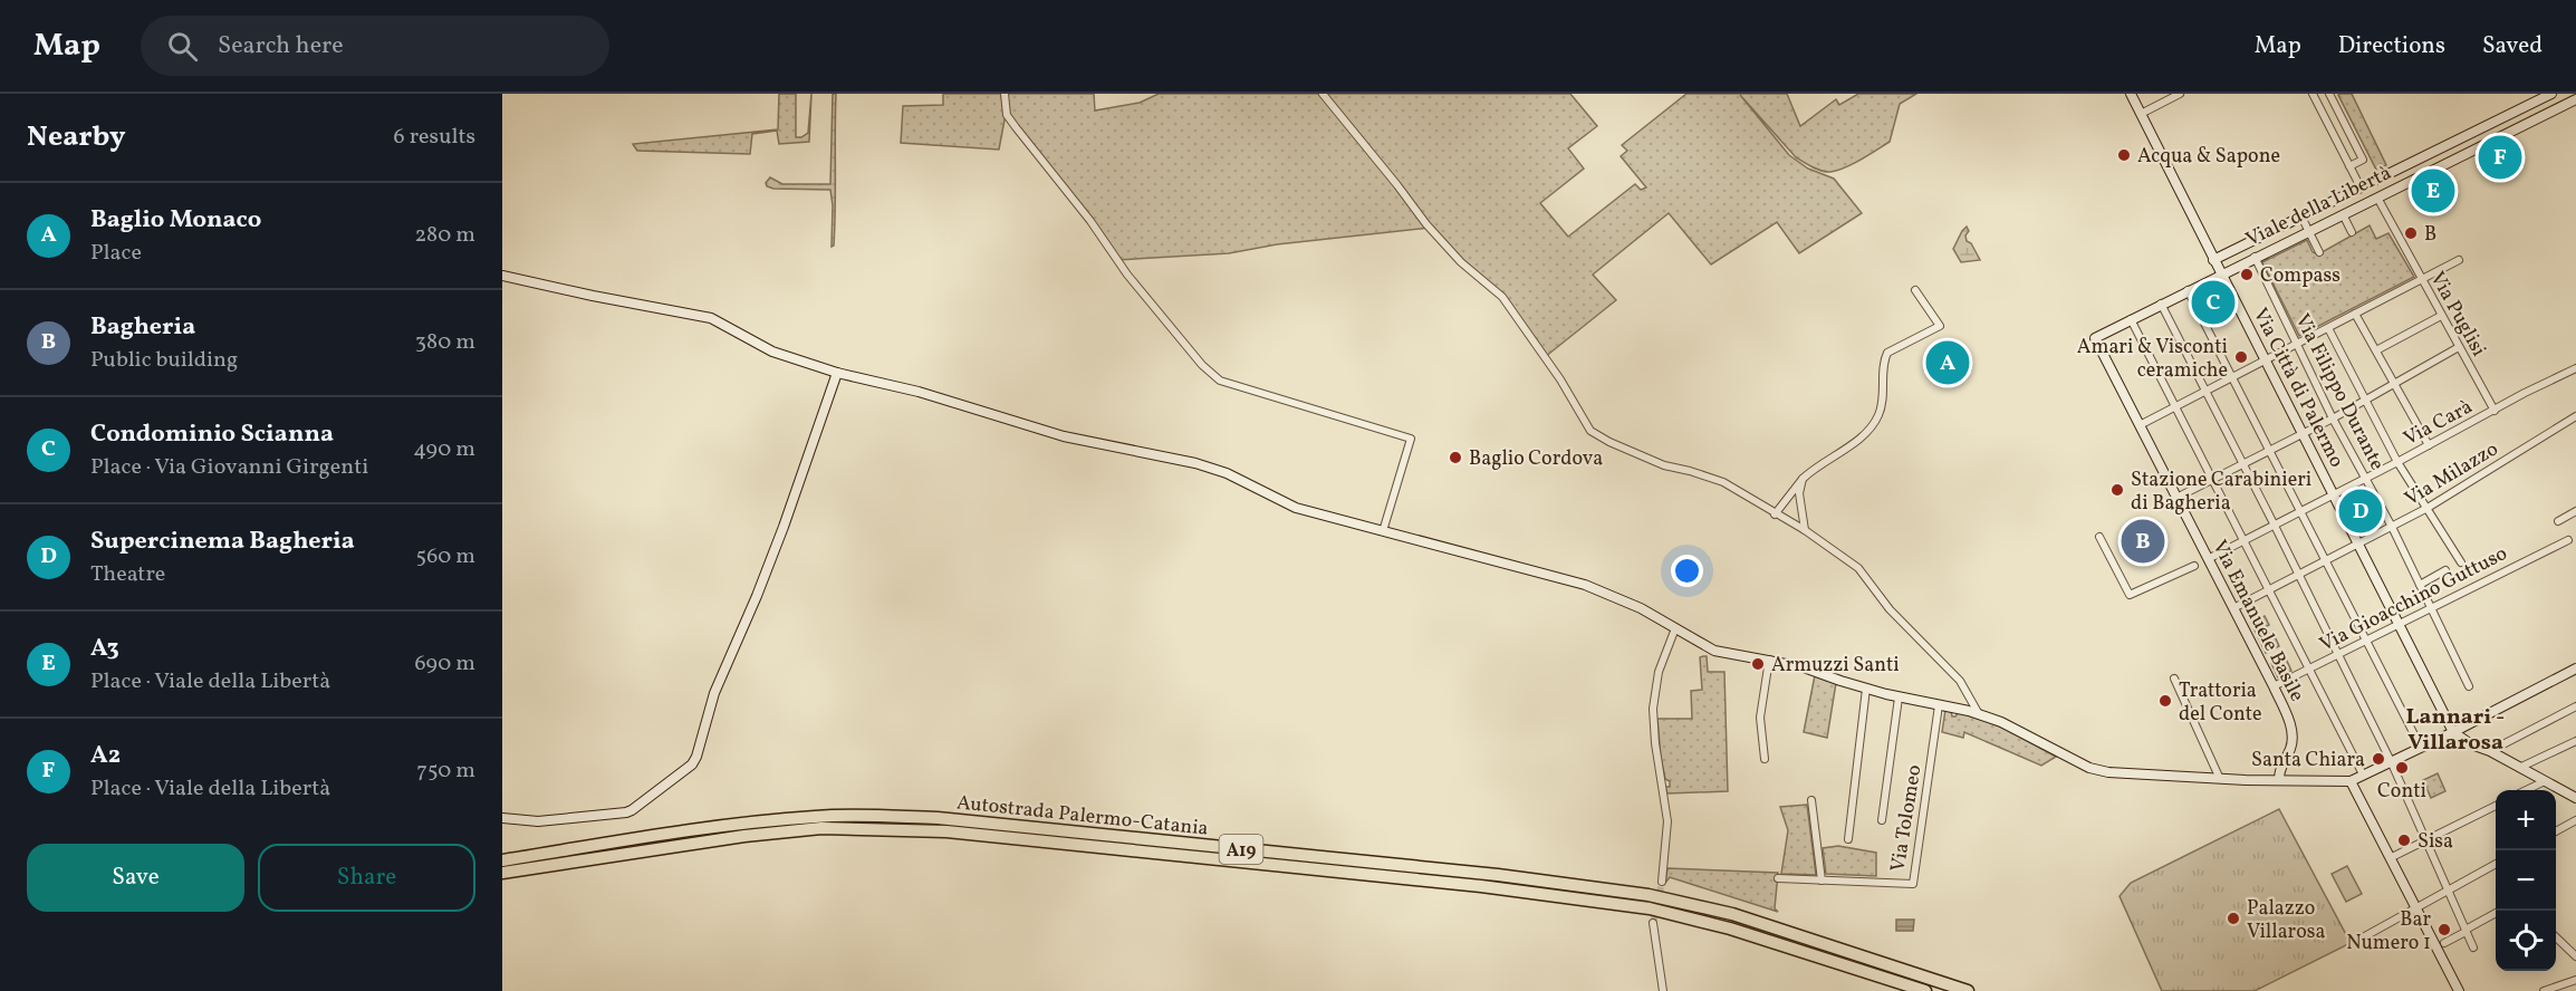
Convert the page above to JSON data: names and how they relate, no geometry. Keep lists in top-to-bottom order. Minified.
{"streets":{"highway":["Autostrada Palermo-Catania","A19"],"street":["Viale della Libertà","Via Puglisi","Via Città di Palermo","Via Filippo Durante","Via Carà","Via Milazzo","Via Gioacchino Guttuso","Via Emanuele Basile","Via Tolomeo"]},"crossings":[["Viale della Libertà","Via Puglisi"],["Viale della Libertà","Via Città di Palermo"],["Viale della Libertà","Via Filippo Durante"],["Viale della Libertà","Via Emanuele Basile"],["Via Puglisi","Via Carà"],["Via Città di Palermo","Via Carà"],["Via Città di Palermo","Via Milazzo"],["Via Città di Palermo","Via Gioacchino Guttuso"],["Via Filippo Durante","Via Carà"],["Via Filippo Durante","Via Milazzo"],["Via Filippo Durante","Via Gioacchino Guttuso"],["Via Carà","Via Emanuele Basile"],["Via Milazzo","Via Emanuele Basile"],["Via Gioacchino Guttuso","Via Emanuele Basile"]],"districts":["Lannari - Villarosa"],"places":["Acqua & Sapone","B","Compass","Amari & Visconti ceramiche","Baglio Cordova","Stazione Carabinieri di Bagheria","Armuzzi Santi","Trattoria del Conte","Santa Chiara","Conti","Sisa","Palazzo Villarosa","Bar Numero 1"],"page":{"header":"Map","search":"Search here","nav":["Map","Directions","Saved"],"heading":["Nearby","6 results"],"pins":["F","E","C","A","D","B"],"list":[{"mark":"A","name":"Baglio Monaco","note":"Place","value":"280 m"},{"mark":"B","name":"Bagheria","note":"Public building","value":"380 m"},{"mark":"C","name":"Condominio Scianna","note":"Place · Via Giovanni Girgenti","value":"490 m"},{"mark":"D","name":"Supercinema Bagheria","note":"Theatre","value":"560 m"},{"mark":"E","name":"A3","note":"Place · Viale della Libertà","value":"690 m"},{"mark":"F","name":"A2","note":"Place · Viale della Libertà","value":"750 m"}],"map_buttons":["+","−"],"buttons":["Save","Share"]}}
